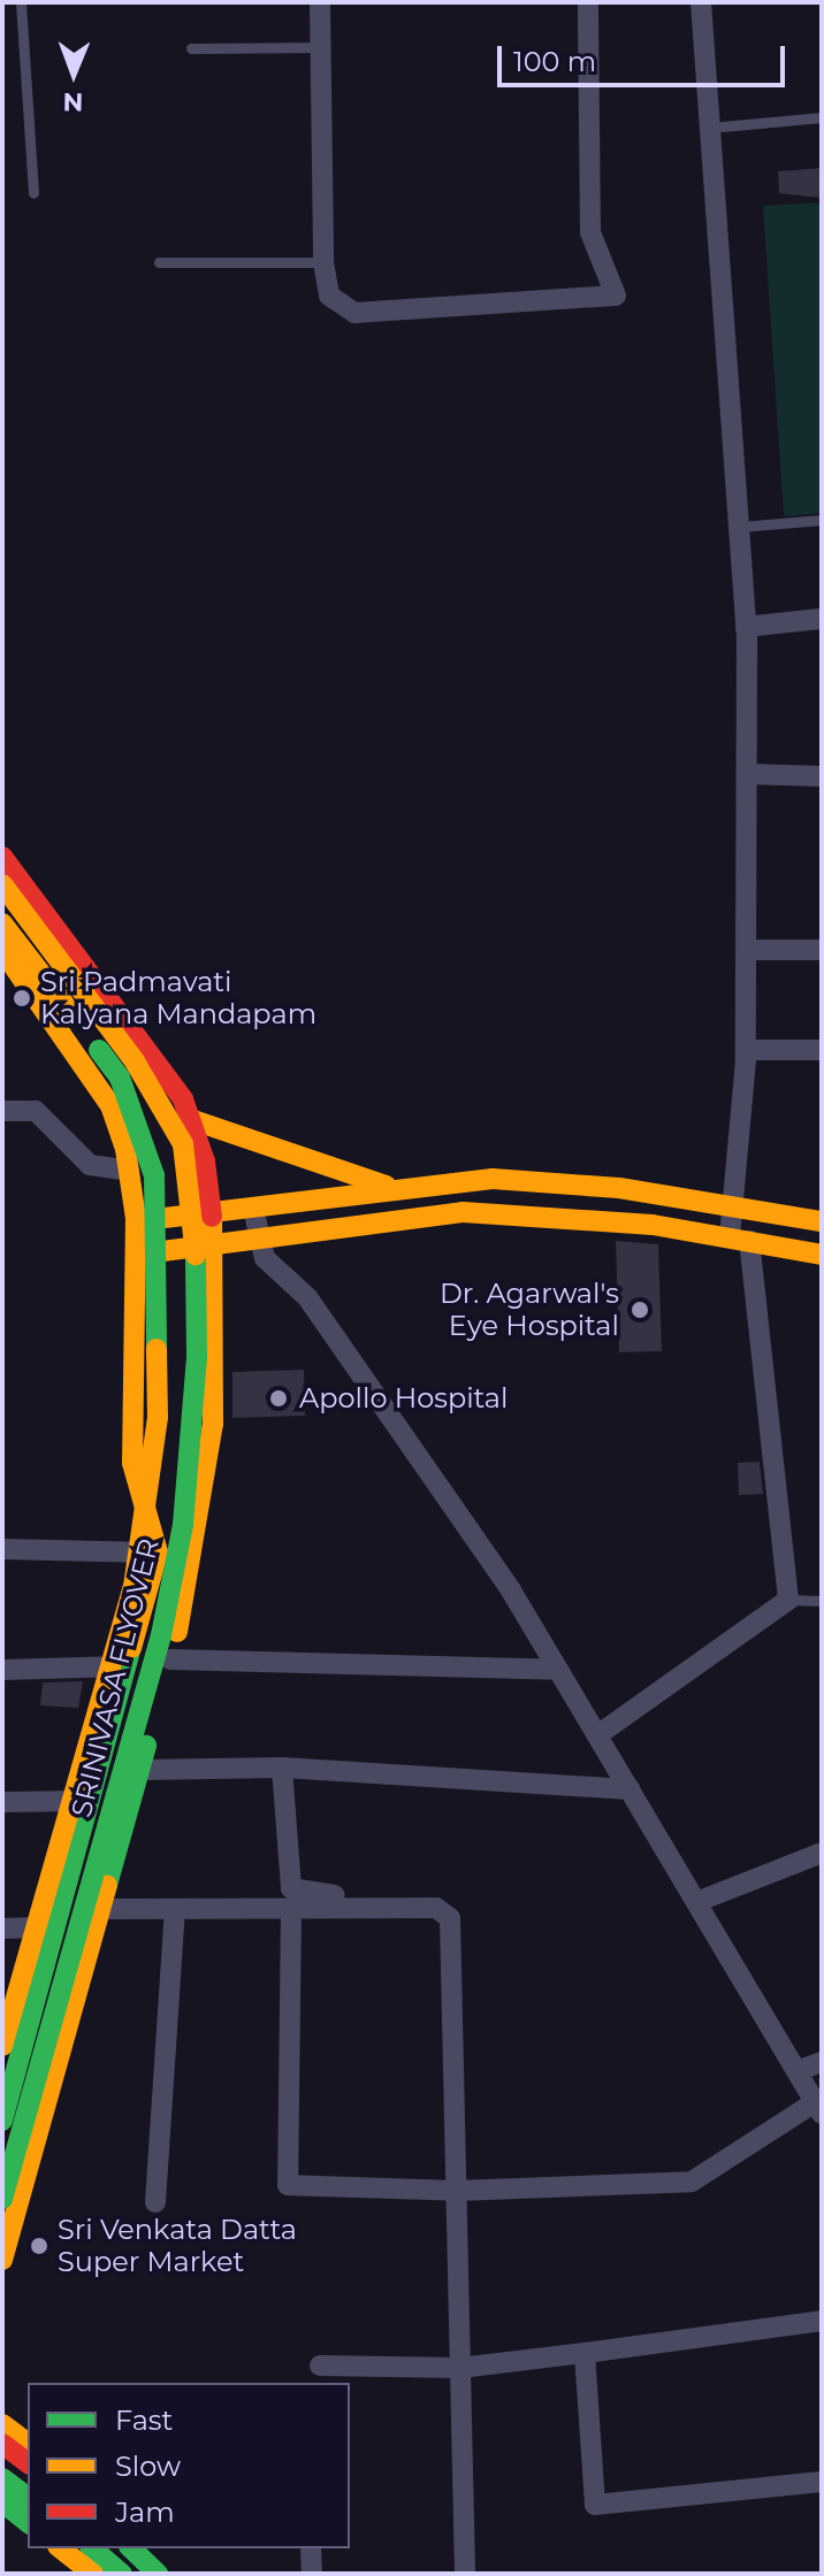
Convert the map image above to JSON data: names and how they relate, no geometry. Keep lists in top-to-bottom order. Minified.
{"streets":{"street":["SRINIVASA FLYOVER"]},"places":["Sri Padmavati Kalyana Mandapam","Dr. Agarwal's Eye Hospital","Apollo Hospital","Sri Venkata Datta Super Market"],"legend":["Fast","Slow","Jam"],"scale_bar":"100 m","north":"bottom"}
